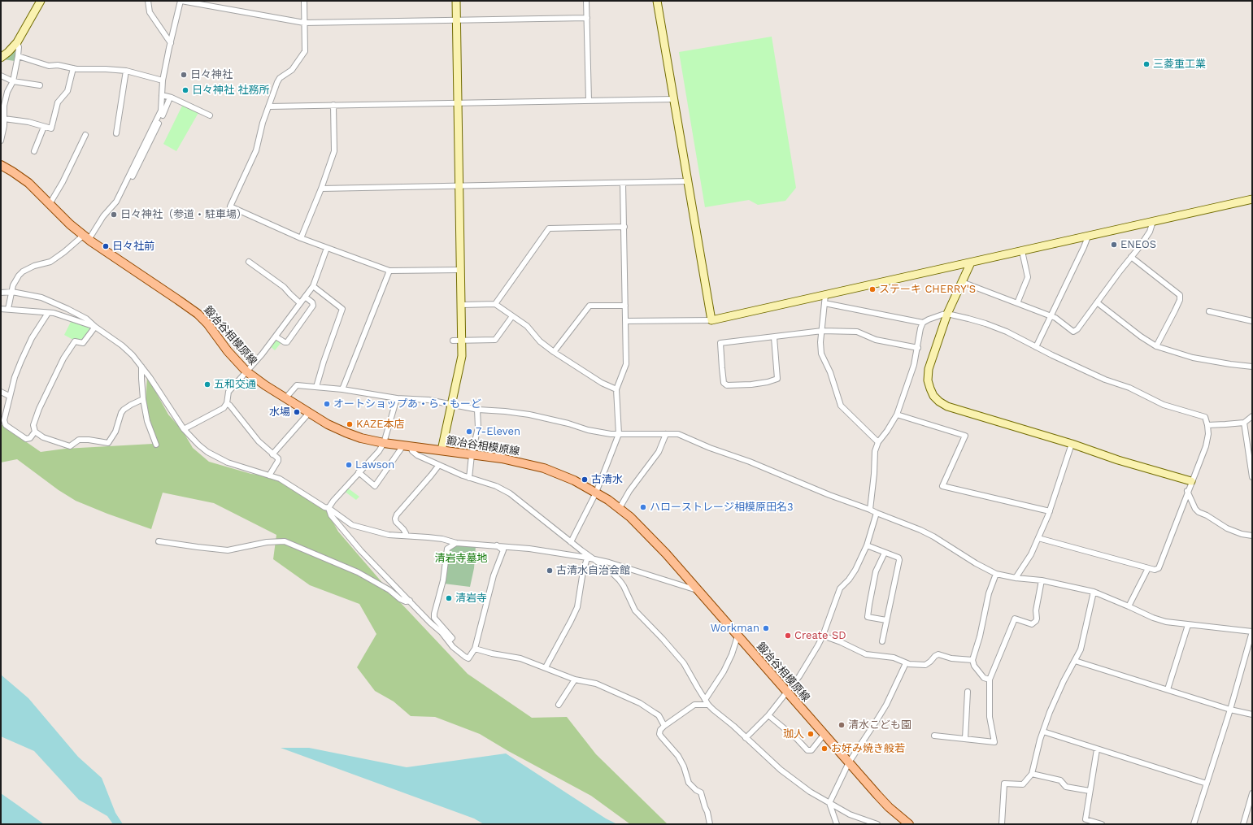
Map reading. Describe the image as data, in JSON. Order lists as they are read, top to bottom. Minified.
{"streets":{"main road":["鍛冶谷相模原線"]},"parks":["清岩寺墓地"],"places":["三菱重工業","日々神社","日々神社 社務所","日々神社（参道・駐車場）","ENEOS","日々社前","ステーキ CHERRY'S","五和交通","オートショップあ・ら・もーど","水場","KAZE本店","7-Eleven","Lawson","古清水","ハローストレージ相模原田名3","古清水自治会館","清岩寺","Workman","Create SD","清水こども園","珈人","お好み焼き般若"]}
